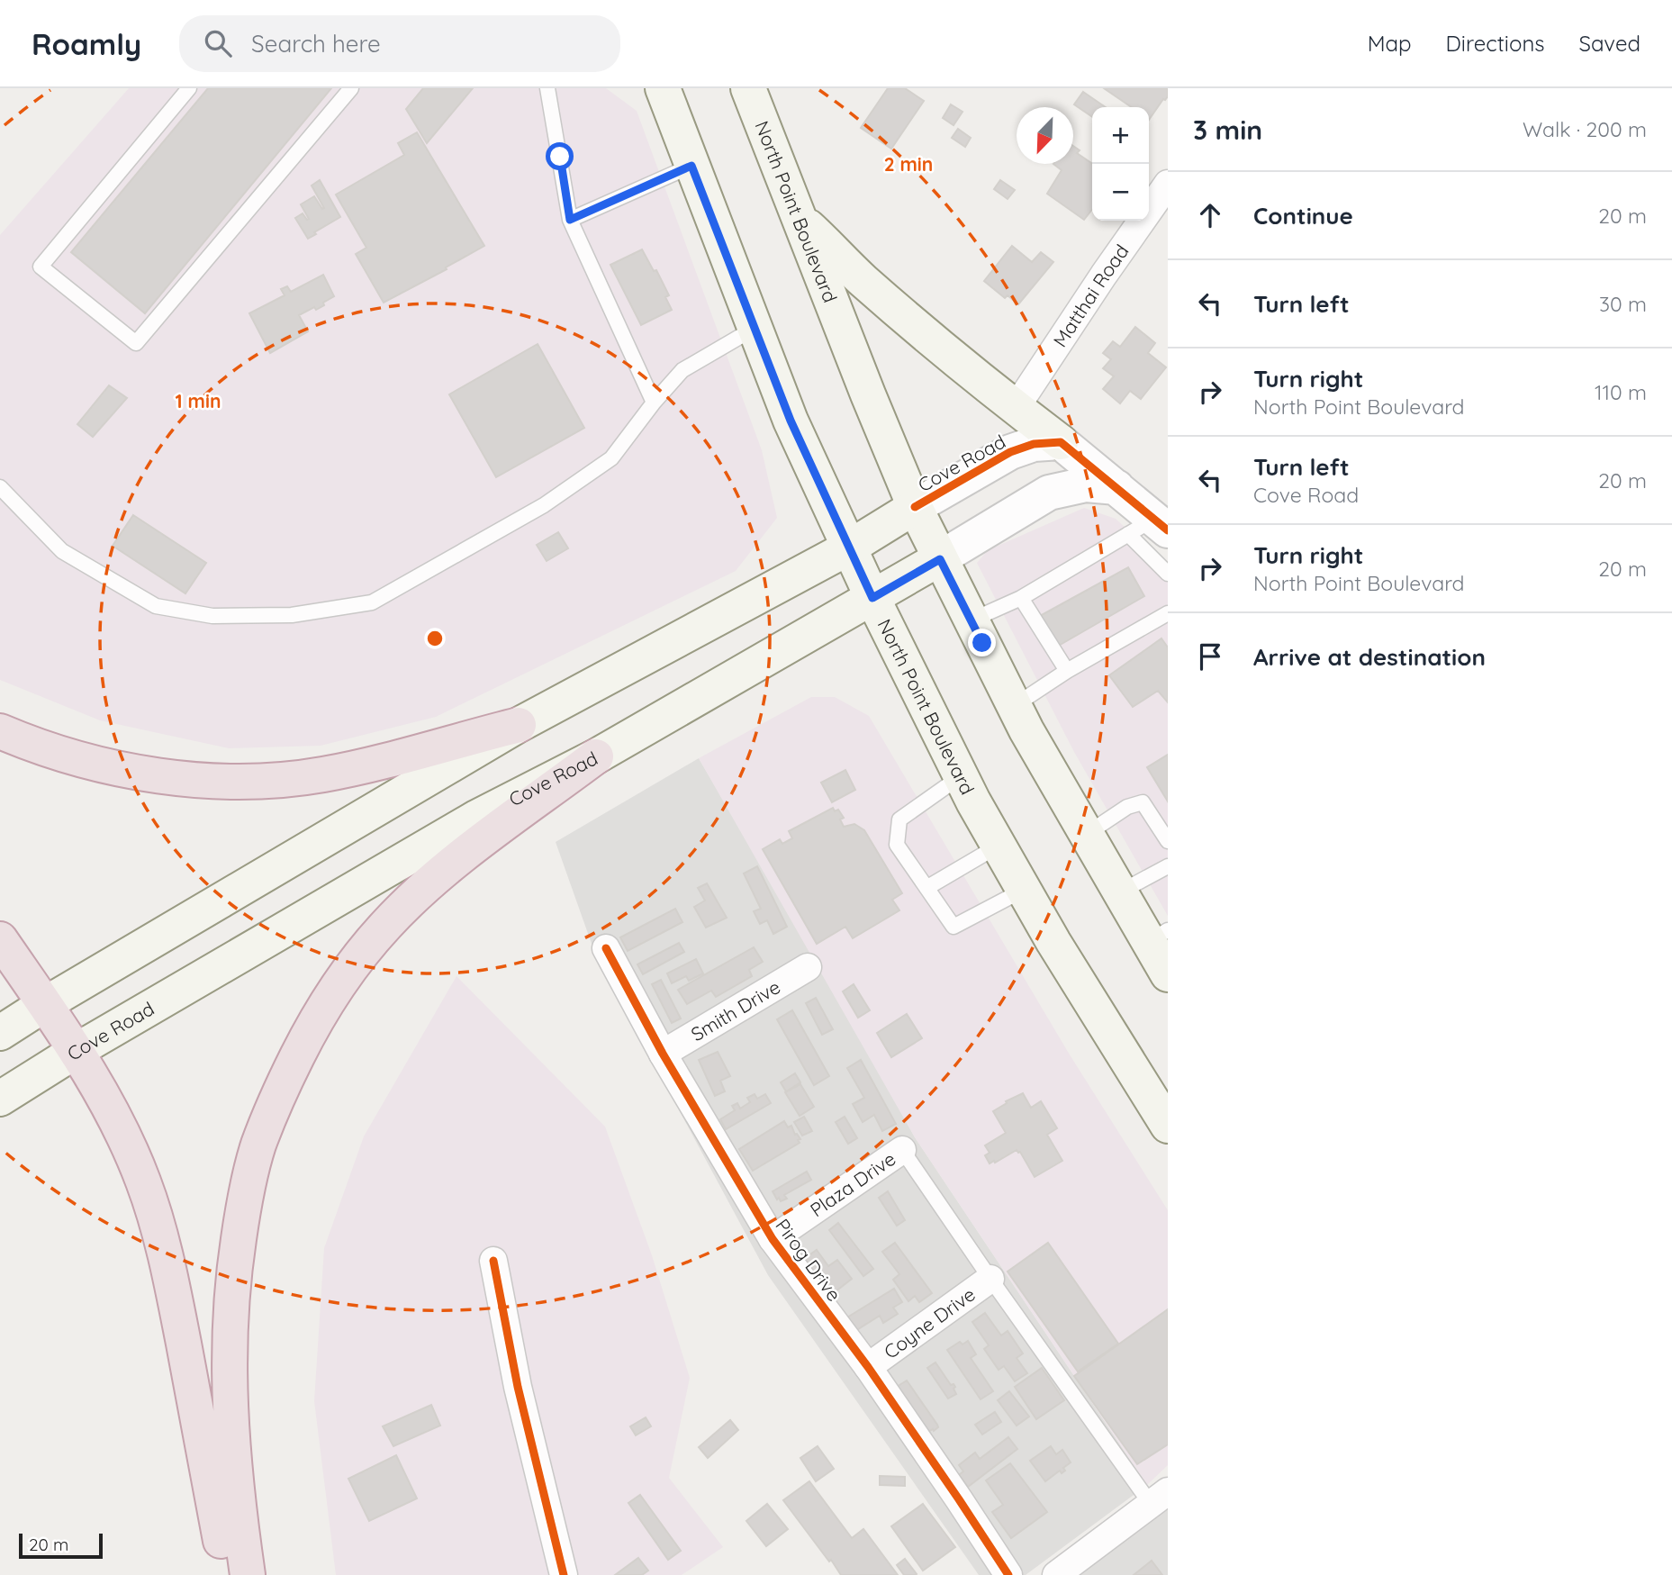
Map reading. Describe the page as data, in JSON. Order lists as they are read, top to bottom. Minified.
{"streets":{"main road":["North Point Boulevard","Cove Road"],"street":["Matthai Road","Smith Drive","Plaza Drive","Pirog Drive","Coyne Drive"]},"crossings":[["North Point Boulevard","Cove Road"],["Smith Drive","Pirog Drive"],["Plaza Drive","Pirog Drive"],["Pirog Drive","Coyne Drive"]],"scale_bar":"20 m","north":"bottom left","page":{"header":"Roamly","search":"Search here","nav":["Map","Directions","Saved"],"heading":["3 min","Walk · 200 m"],"map_buttons":["+","−"],"list":[["Continue","20 m"],["Turn left","30 m"],["Turn right","North Point Boulevard","110 m"],["Turn left","Cove Road","20 m"],["Turn right","North Point Boulevard","20 m"],"Arrive at destination"],"scale":"20 m"},"rings":["2 min","1 min"]}
